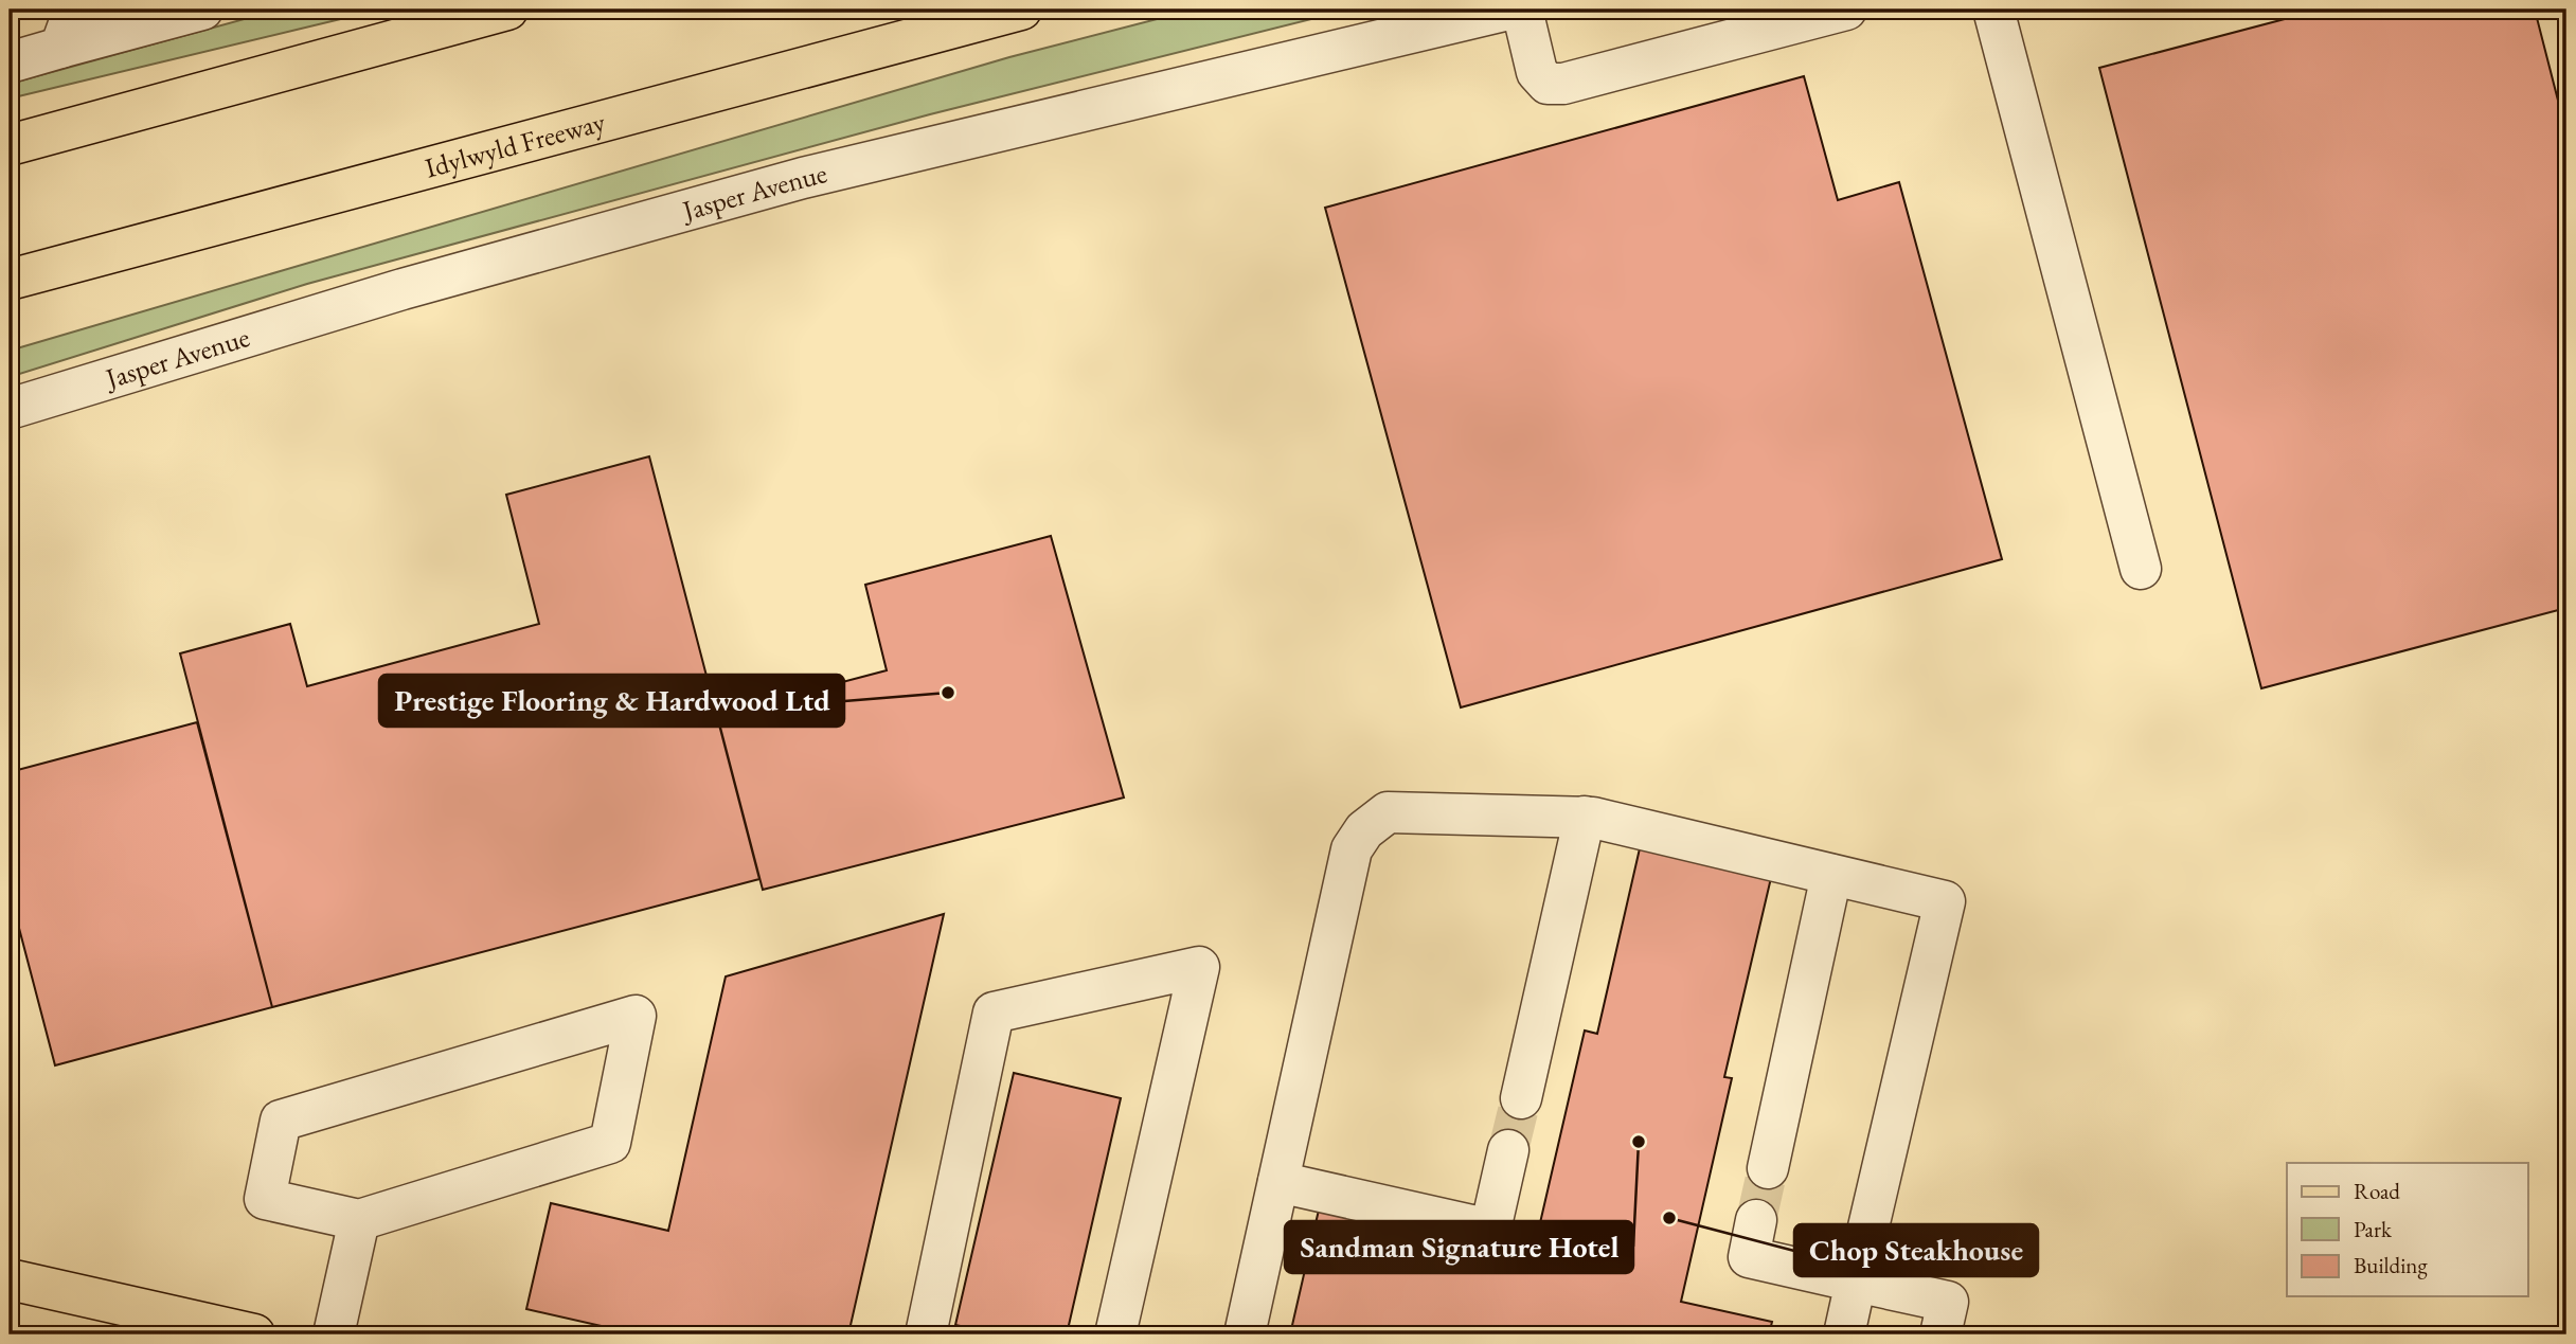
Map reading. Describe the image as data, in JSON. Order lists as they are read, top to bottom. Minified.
{"streets":{"main road":["Idylwyld Freeway"],"street":["Jasper Avenue"]},"places":["Prestige Flooring & Hardwood Ltd","Sandman Signature Hotel","Chop Steakhouse"],"legend":["Road","Park","Building"]}
